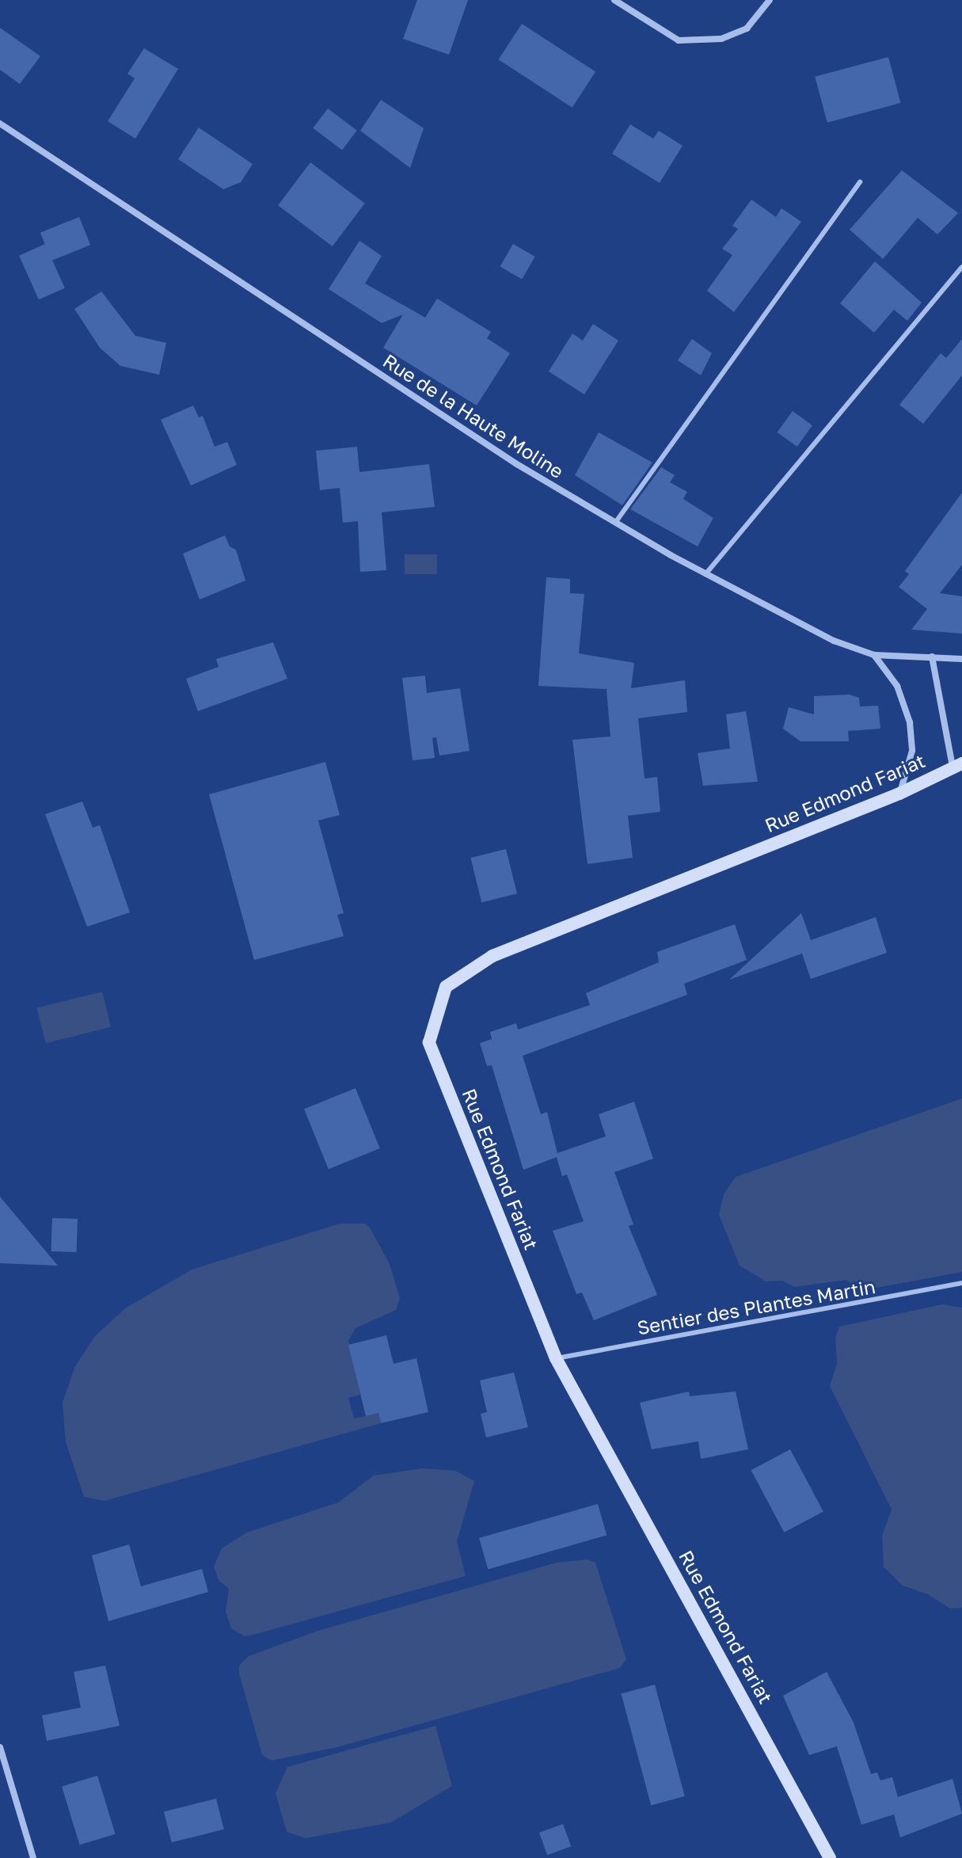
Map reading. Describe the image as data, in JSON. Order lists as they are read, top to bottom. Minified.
{"streets":{"street":["Rue de la Haute Moline","Rue Edmond Fariat"],"lane":["Sentier des Plantes Martin"]},"crossings":[["Rue Edmond Fariat","Sentier des Plantes Martin"]]}
